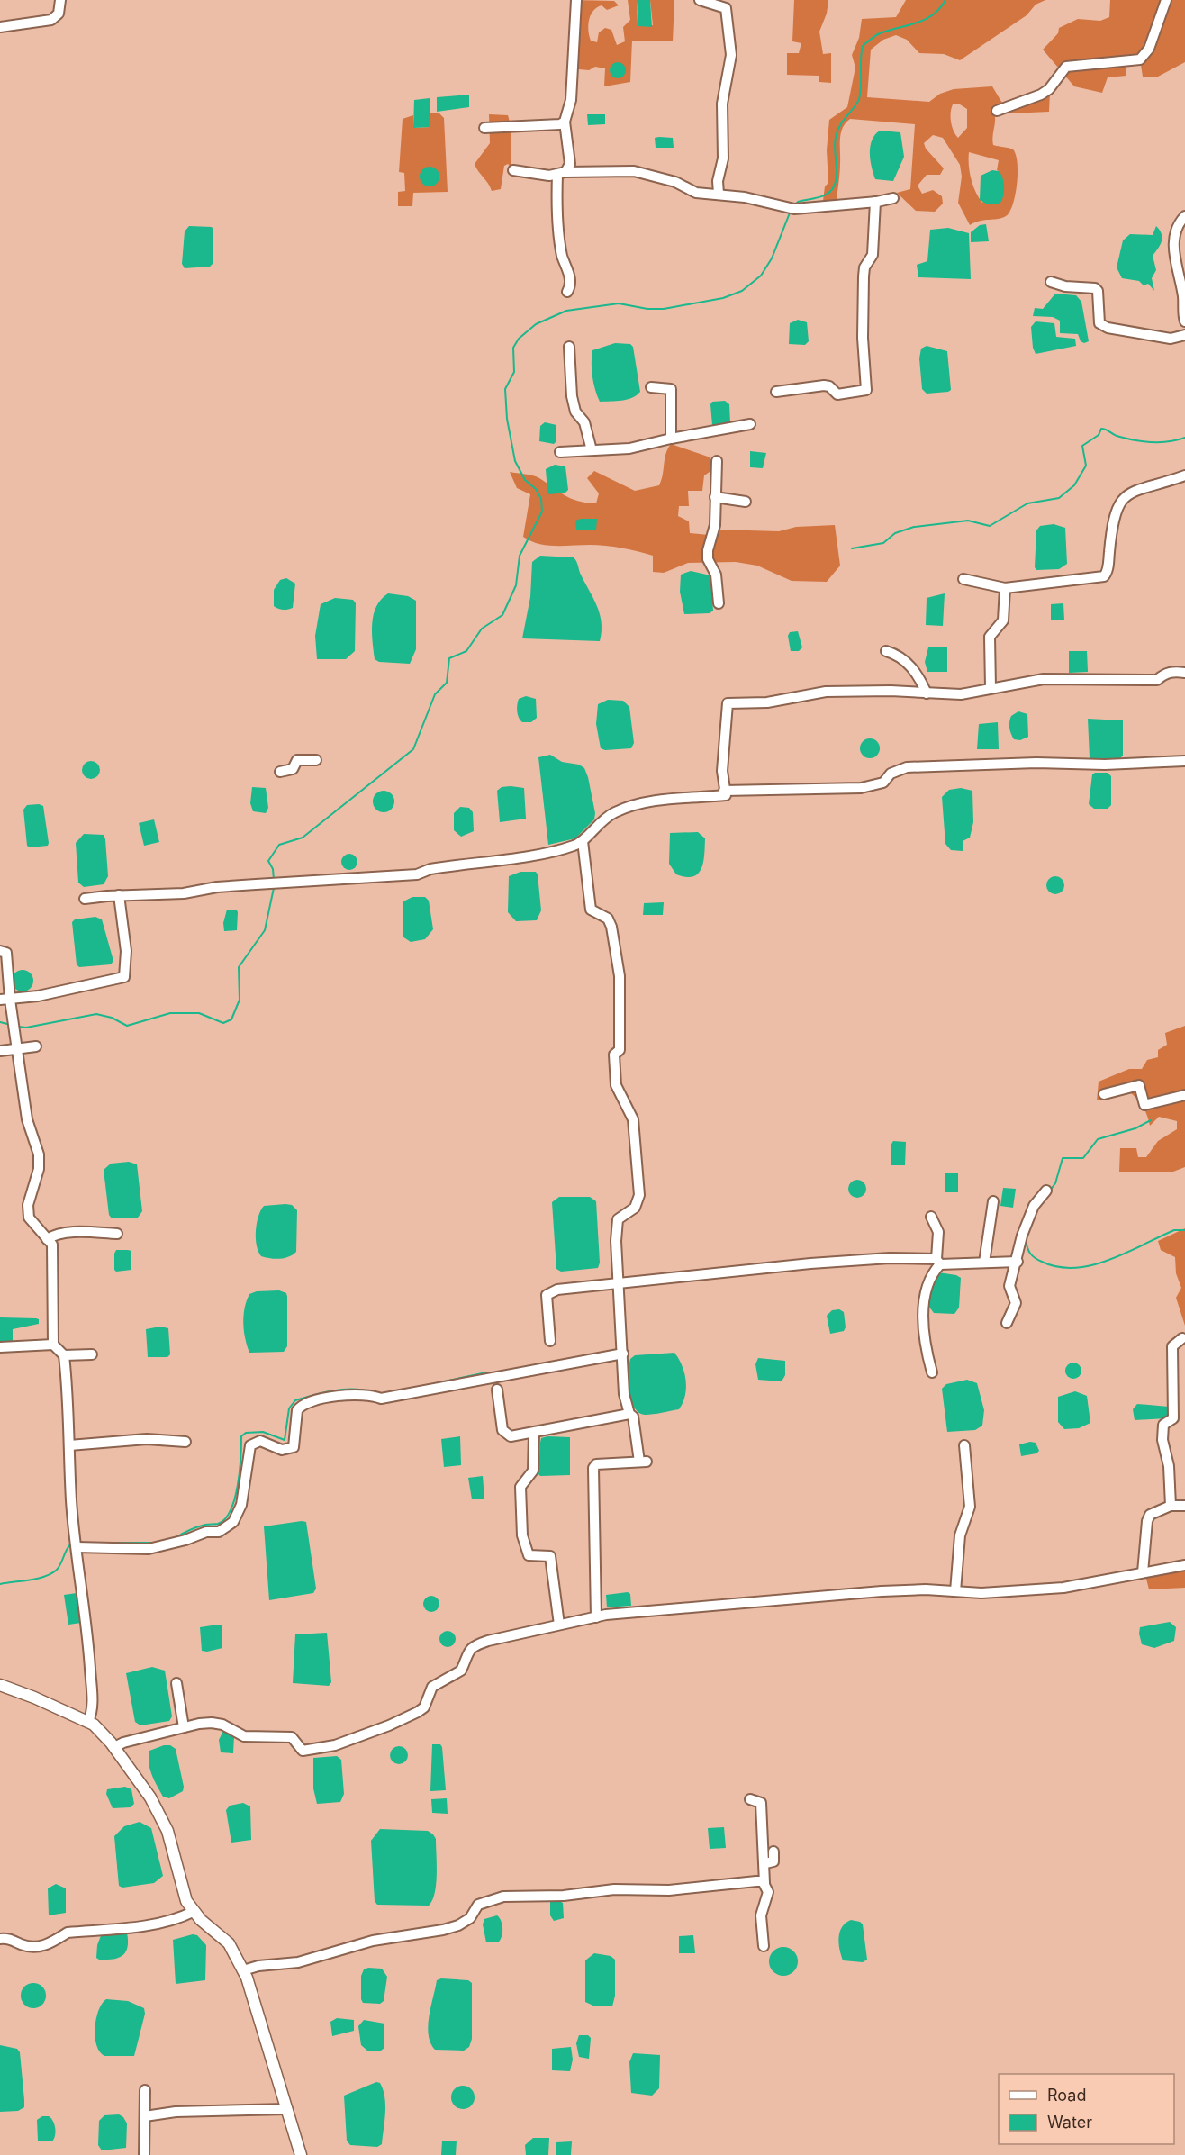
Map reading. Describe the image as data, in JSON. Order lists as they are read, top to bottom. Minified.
{"legend":["Road","Water"]}
